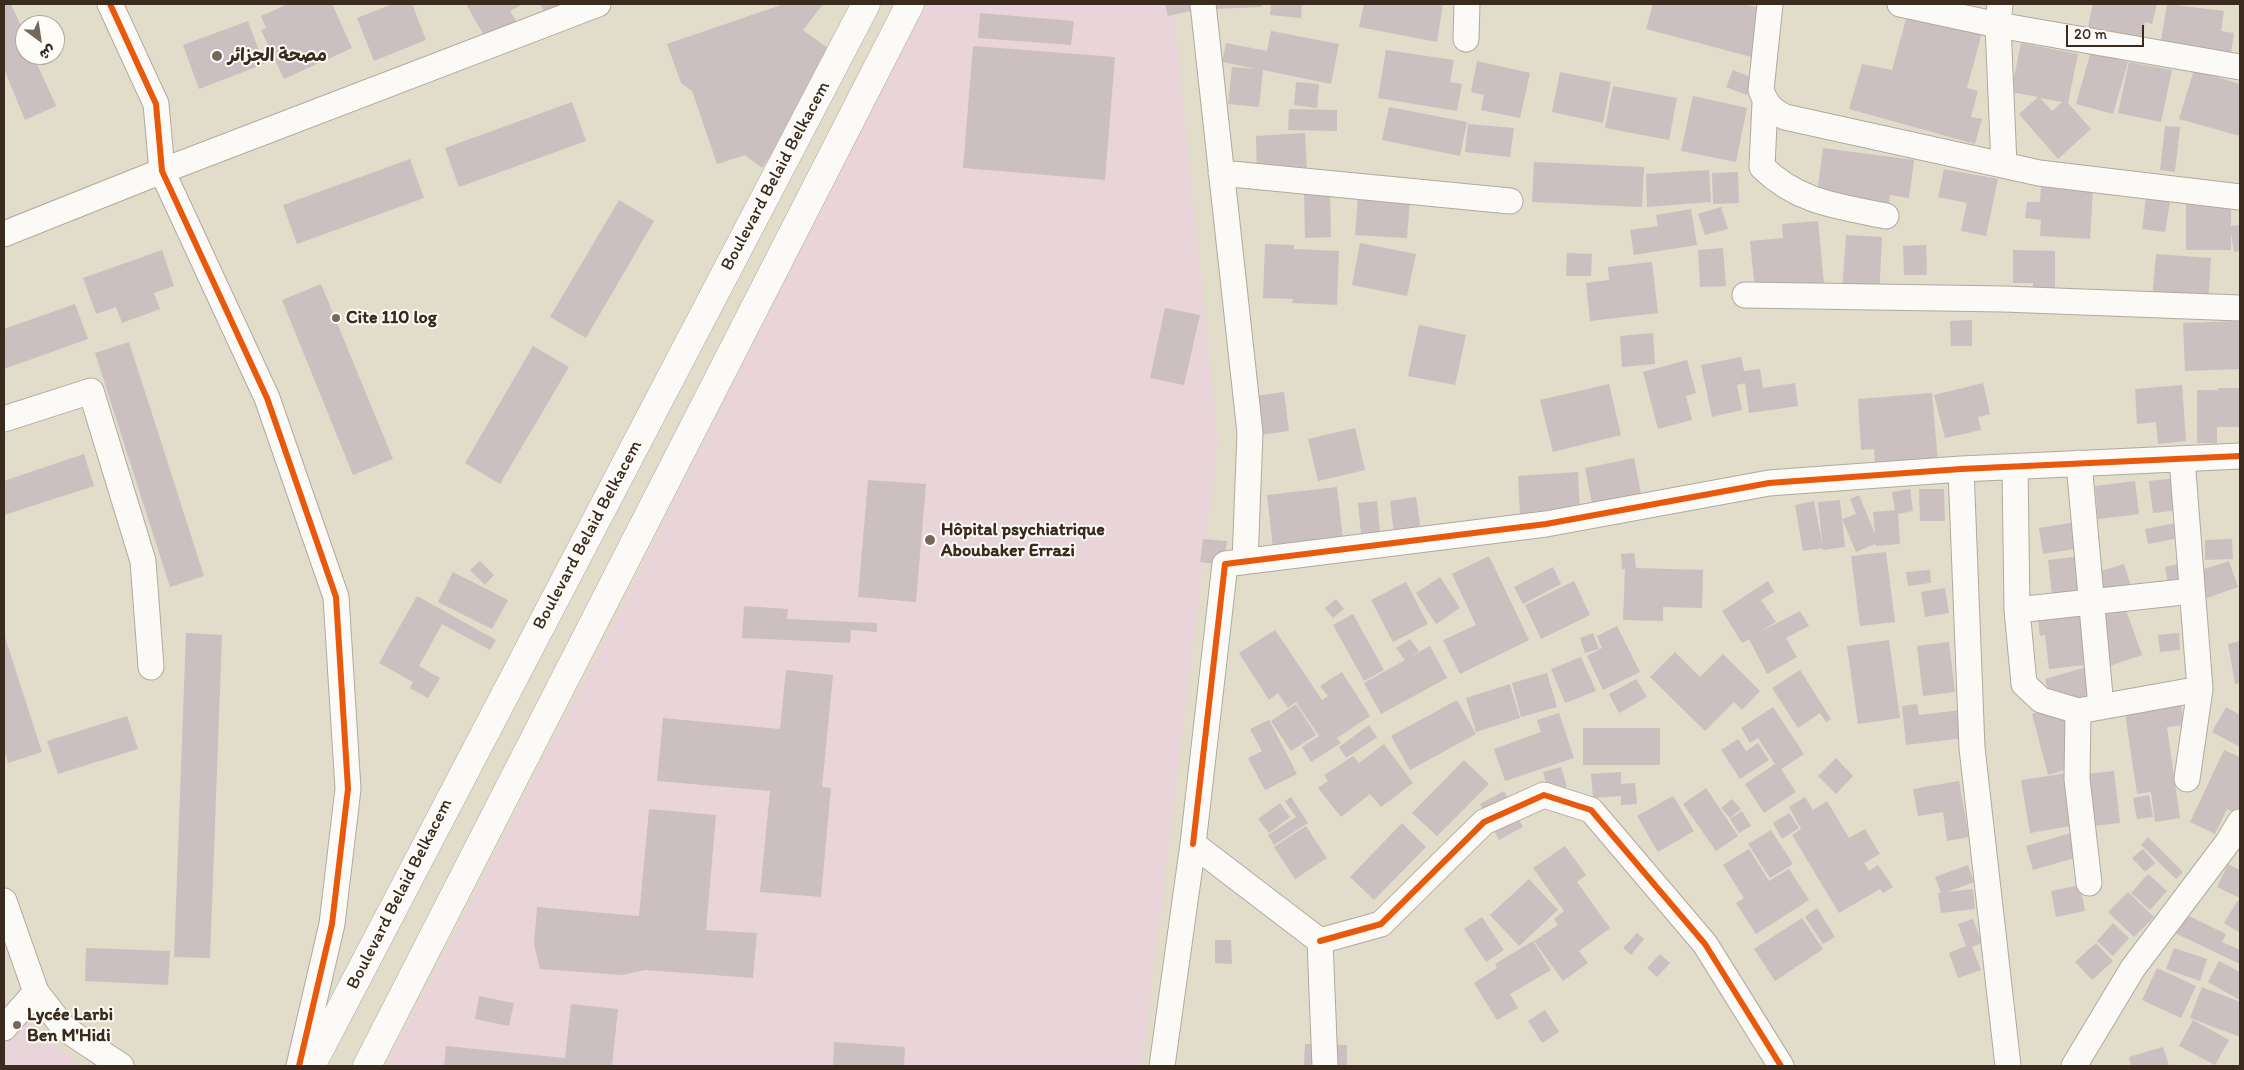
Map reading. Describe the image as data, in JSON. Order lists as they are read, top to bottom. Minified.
{"streets":{"main road":["Boulevard Belaid Belkacem"]},"places":["مصحة الجزائر","Cite 110 log","Hôpital psychiatrique Aboubaker Errazi","Lycée Larbi Ben M'Hidi"],"scale_bar":"20 m","north":"bottom right"}
